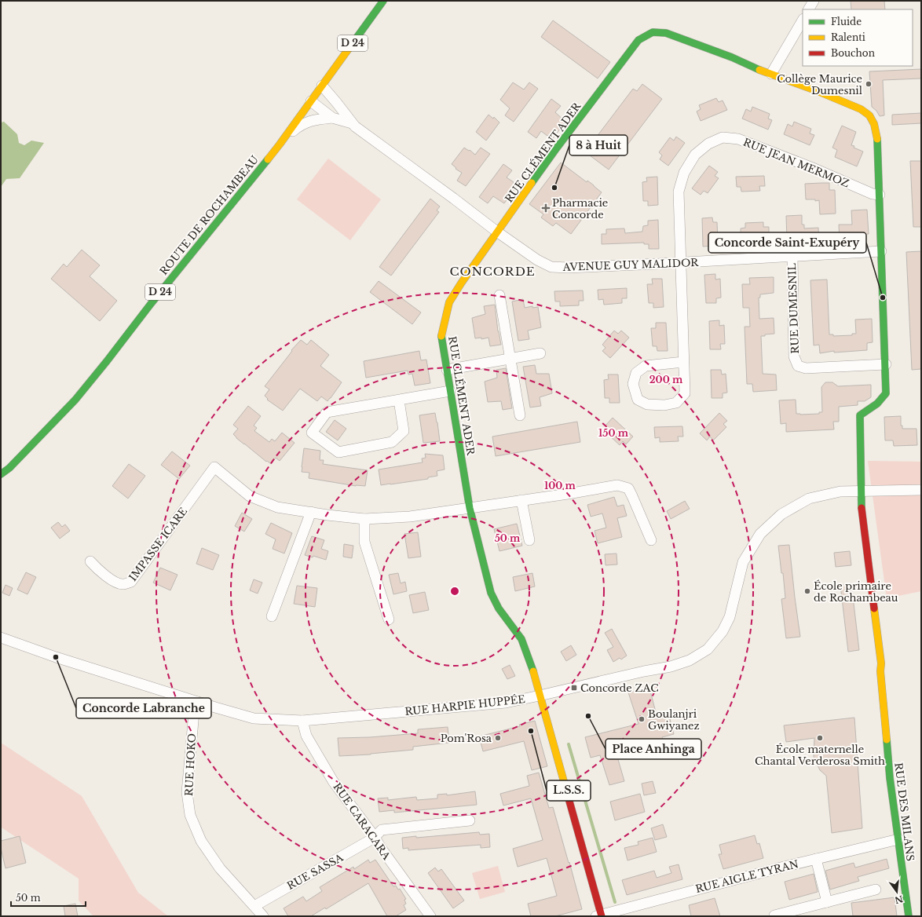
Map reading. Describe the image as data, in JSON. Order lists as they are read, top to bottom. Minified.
{"streets":{"street":["D 24","RUE CLÉMENT ADER","RUE JEAN MERMOZ","ROUTE DE ROCHAMBEAU","AVENUE GUY MALIDOR","RUE DUMESNIL","IMPASSE ICARE","RUE HARPIE HUPPÉE","RUE HOKO","RUE DES MILANS","RUE CARACARA","RUE SASSA","RUE AIGLE TYRAN"]},"crossings":[["RUE CLÉMENT ADER","RUE JEAN MERMOZ"],["RUE CLÉMENT ADER","AVENUE GUY MALIDOR"],["RUE CLÉMENT ADER","RUE DUMESNIL"],["RUE CLÉMENT ADER","RUE HARPIE HUPPÉE"],["RUE CLÉMENT ADER","RUE DES MILANS"],["RUE CLÉMENT ADER","RUE AIGLE TYRAN"],["RUE JEAN MERMOZ","AVENUE GUY MALIDOR"],["ROUTE DE ROCHAMBEAU","AVENUE GUY MALIDOR"],["AVENUE GUY MALIDOR","RUE DUMESNIL"],["RUE DUMESNIL","RUE DES MILANS"],["RUE HARPIE HUPPÉE","RUE HOKO"],["RUE HARPIE HUPPÉE","RUE DES MILANS"],["RUE HARPIE HUPPÉE","RUE CARACARA"],["RUE HOKO","RUE SASSA"],["RUE DES MILANS","RUE AIGLE TYRAN"],["RUE CARACARA","RUE SASSA"]],"districts":["CONCORDE"],"places":{"other":["Collège Maurice Dumesnil","8 à Huit","Concorde Saint-Exupéry","École primaire de Rochambeau","Concorde Labranche","Place Anhinga","Boulanjri Gwiyanez","L.S.S.","Pom'Rosa","École maternelle Chantal Verderosa Smith"],"health":["Pharmacie Concorde"],"transit":["Concorde ZAC"]},"legend":["Fluide","Ralenti","Bouchon"],"scale_bar":"50 m","north":"bottom","rings":["200 m","150 m","100 m","50 m"]}
